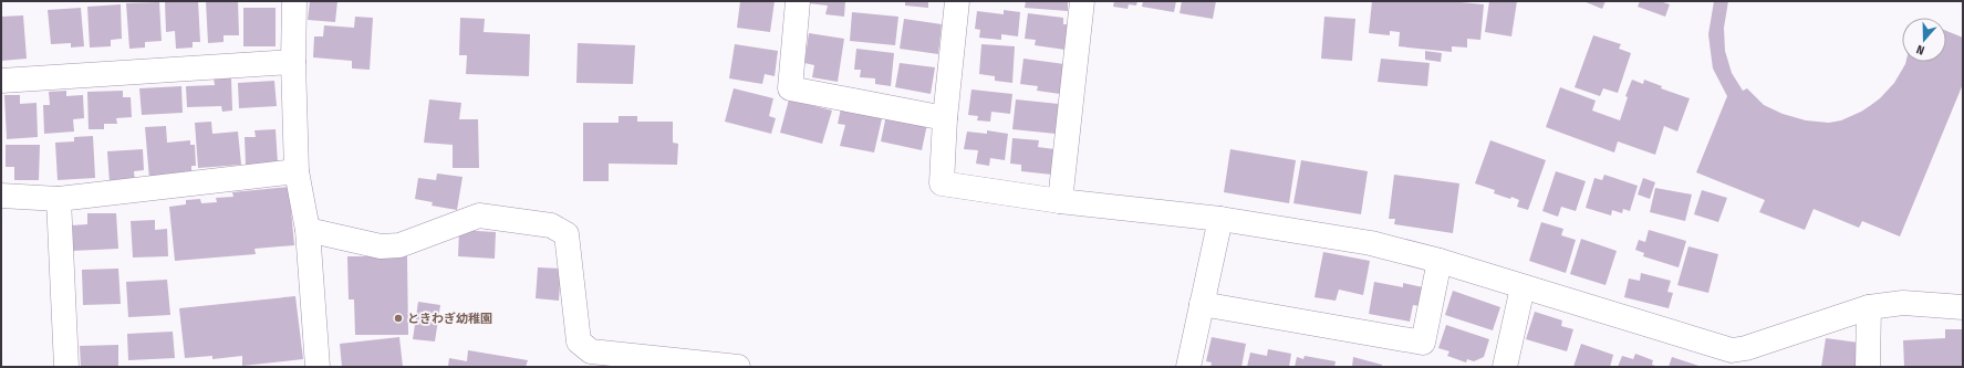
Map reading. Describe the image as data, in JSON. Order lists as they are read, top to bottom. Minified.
{"places":["ときわぎ幼稚園"],"north":"bottom"}
